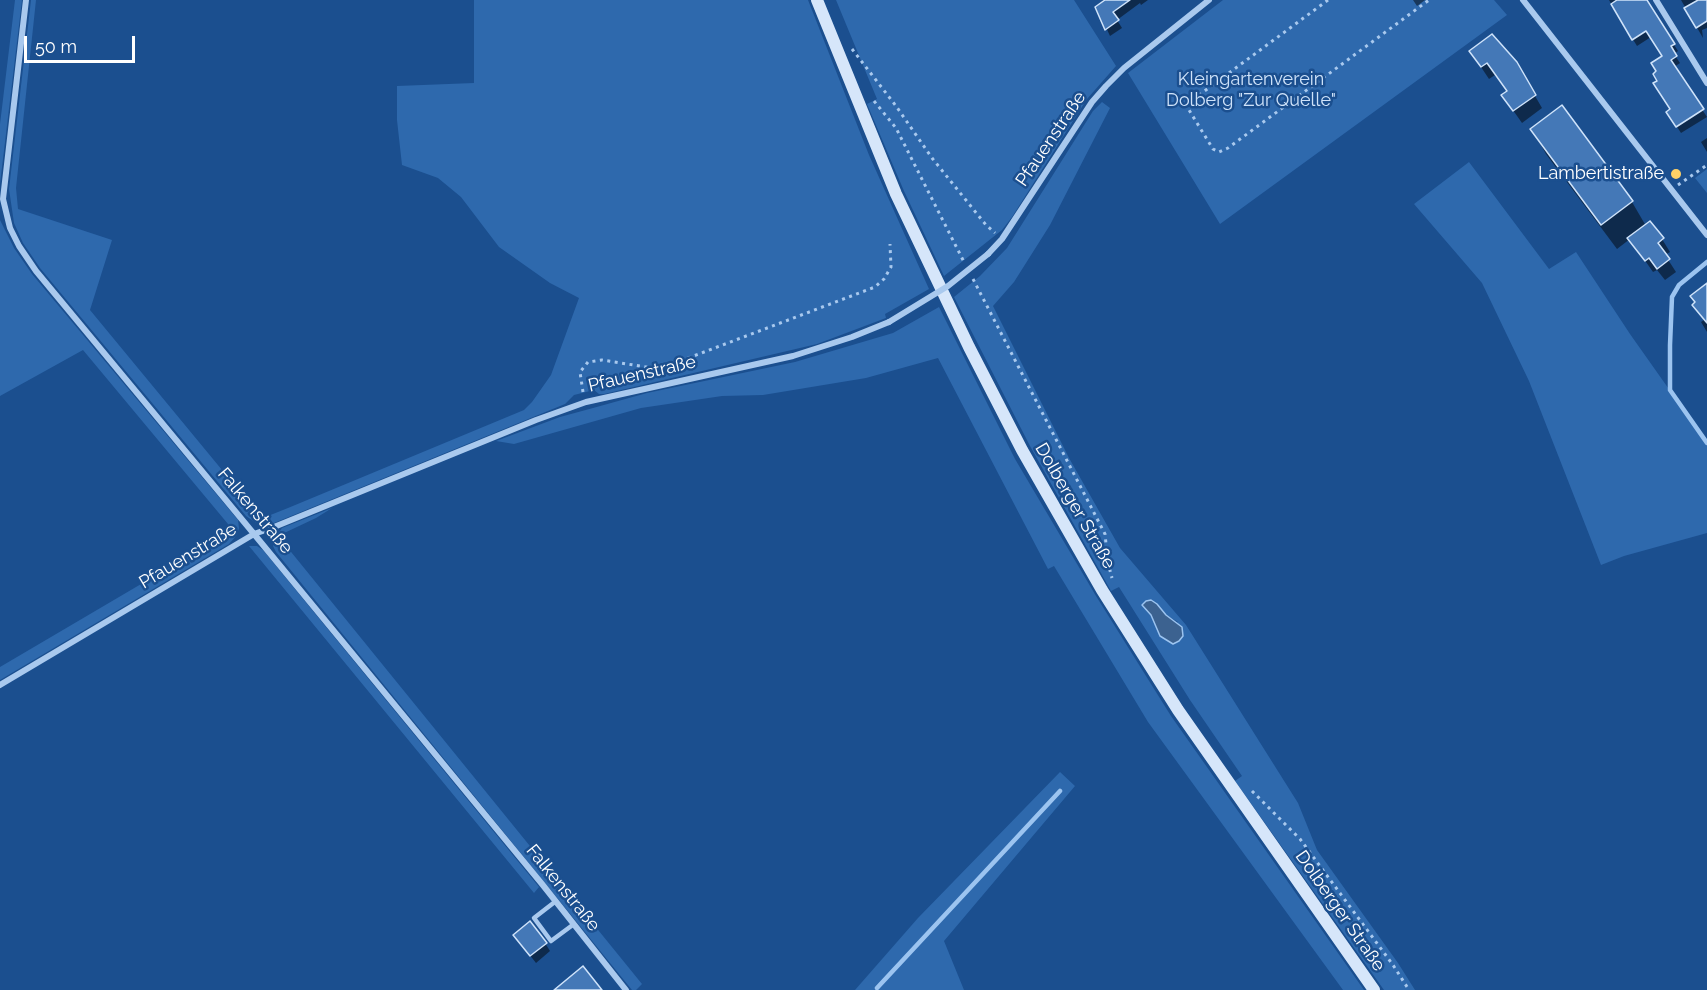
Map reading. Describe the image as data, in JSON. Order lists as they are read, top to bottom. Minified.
{"streets":{"main road":["Dolberger Straße"],"street":["Pfauenstraße","Falkenstraße"]},"crossings":[["Pfauenstraße","Falkenstraße"]],"parks":["Kleingartenverein Dolberg \"Zur Quelle\""],"places":["Lambertistraße"],"scale_bar":"50 m"}
